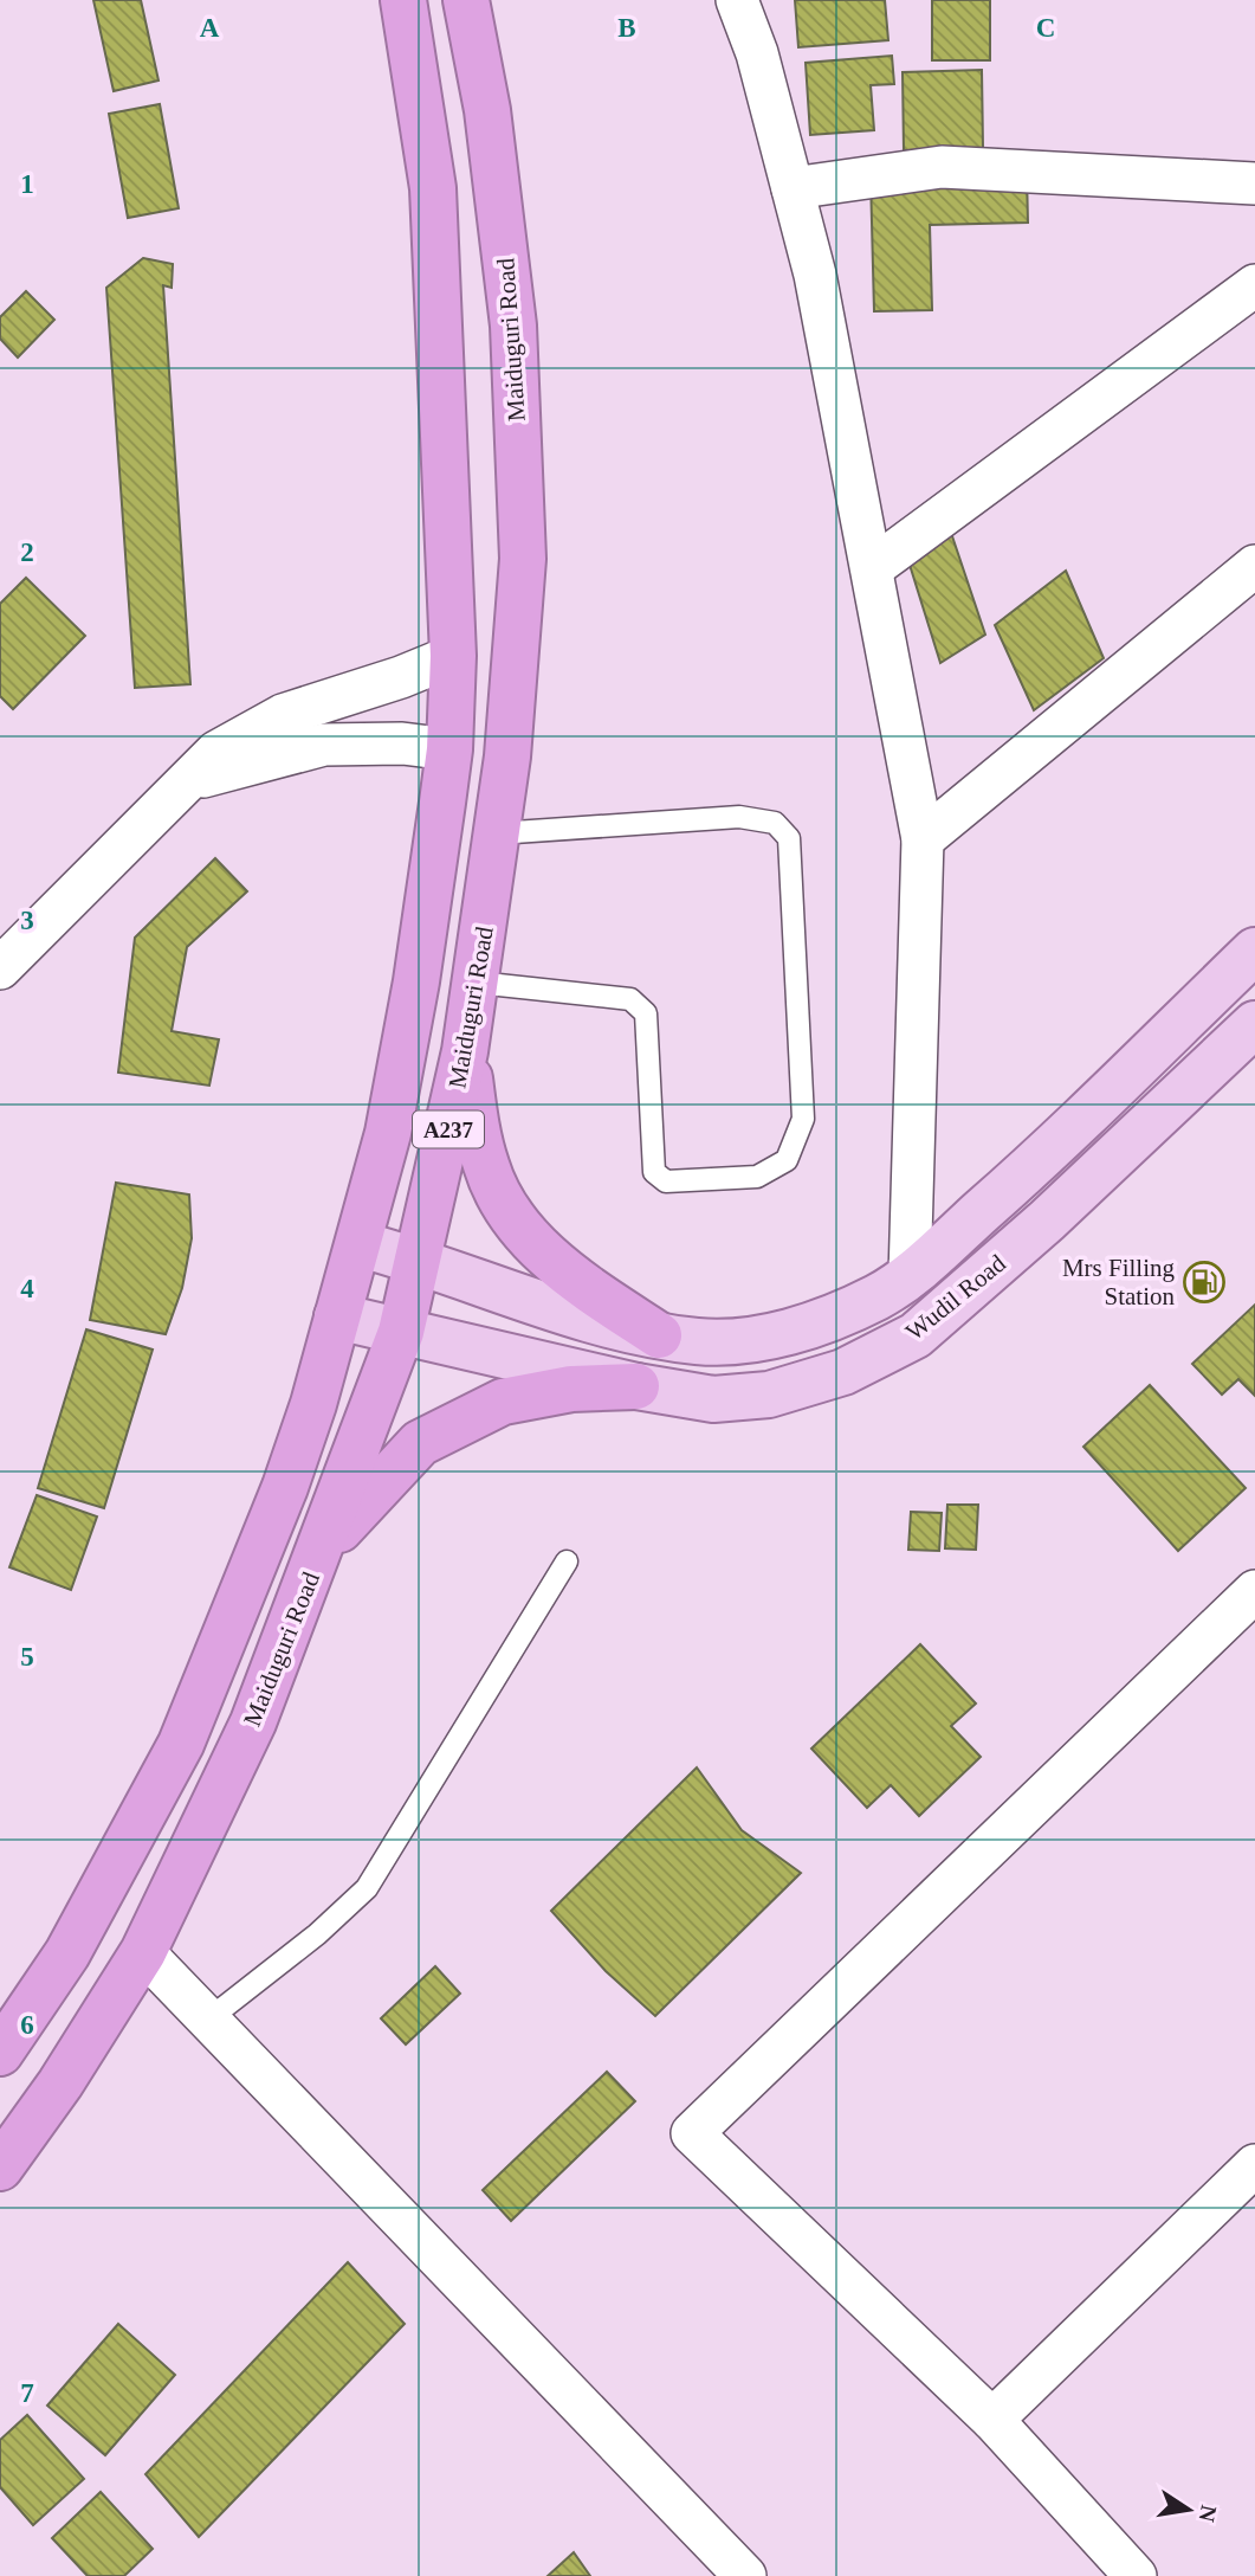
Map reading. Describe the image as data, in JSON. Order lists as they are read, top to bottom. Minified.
{"streets":{"highway":["Maiduguri Road","A237"],"main road":["Wudil Road"]},"crossings":[["Maiduguri Road","Wudil Road"],["A237","Wudil Road"]],"places":{"fuel station":["Mrs Filling Station"]},"north":"right","grid":{"columns":["A","B","C"],"rows":["1","2","3","4","5","6","7"]}}
